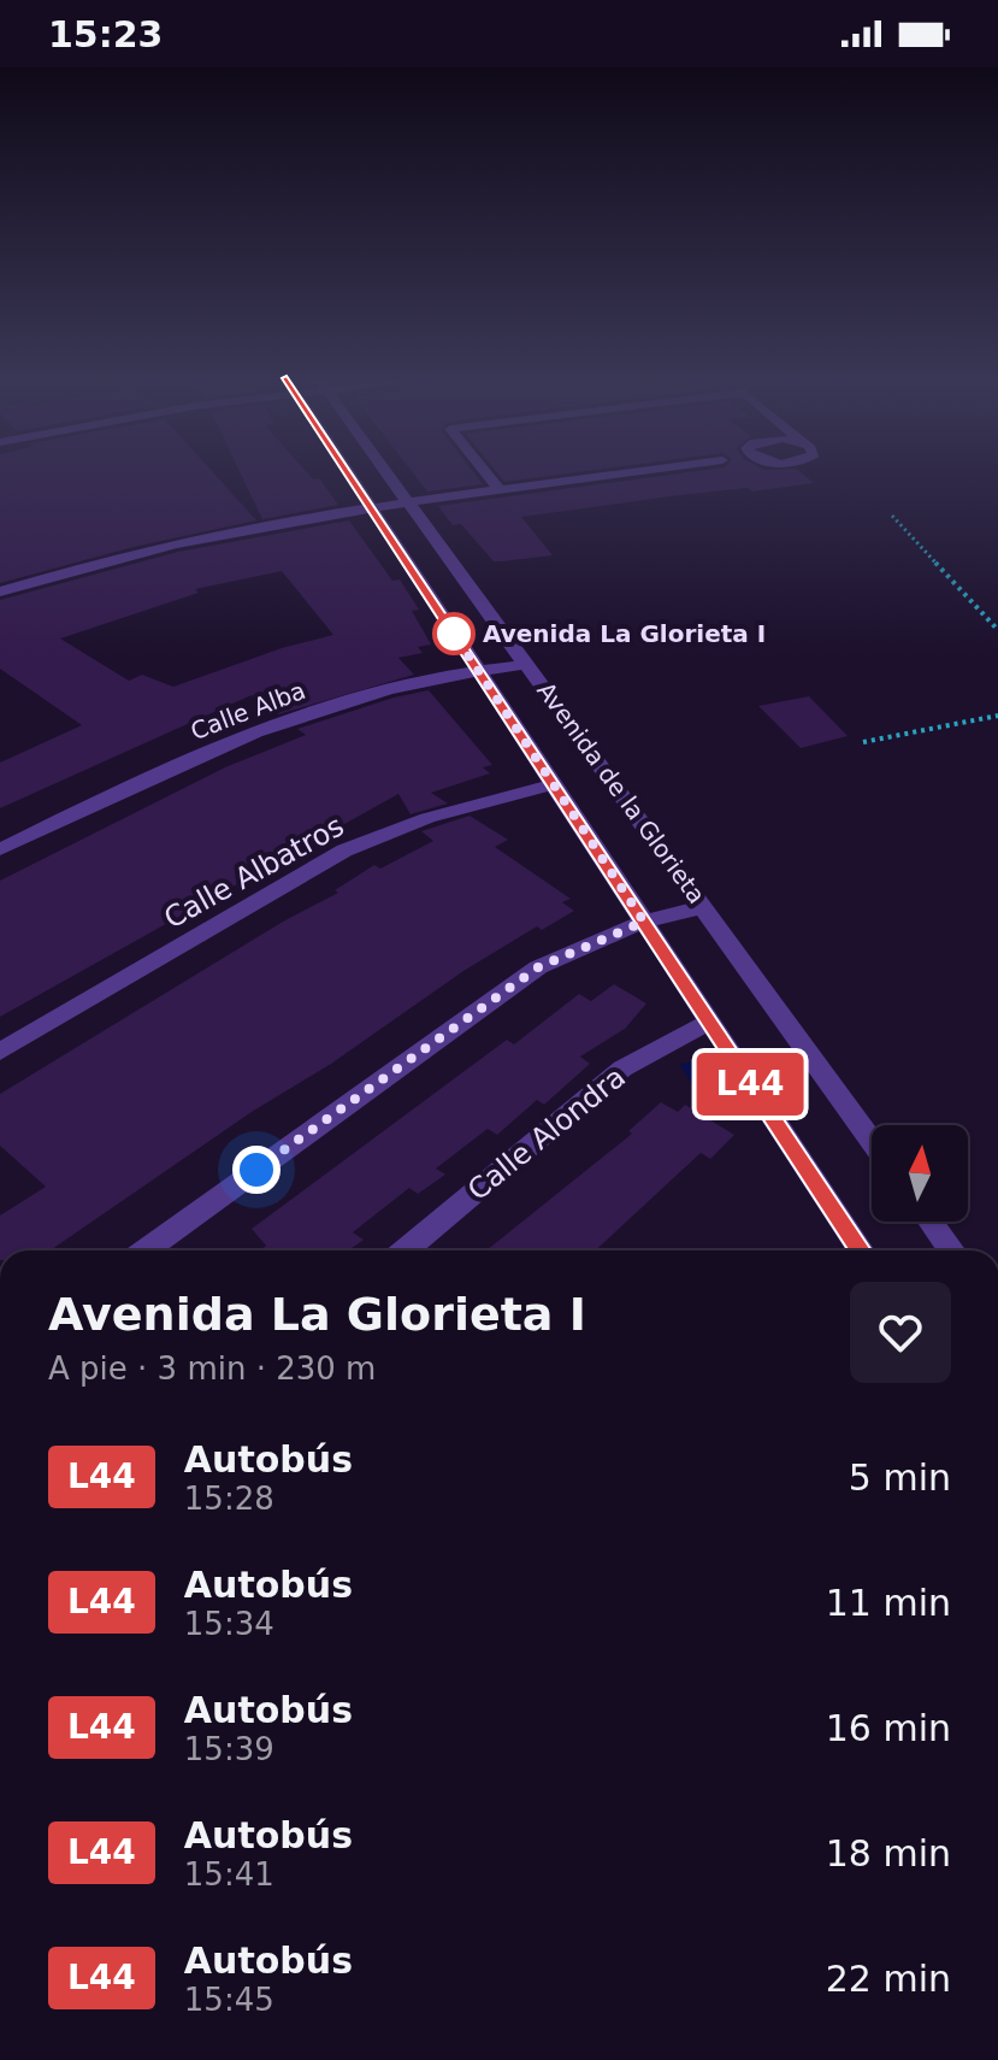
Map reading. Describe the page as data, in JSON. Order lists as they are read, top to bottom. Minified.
{"streets":{"street":["Calle Alba","Avenida de la Glorieta","Calle Albatros","Calle Alondra"]},"crossings":[["Calle Alba","Avenida de la Glorieta"],["Avenida de la Glorieta","Calle Albatros"],["Avenida de la Glorieta","Calle Alondra"]],"places":["Avenida La Glorieta I"],"lines":["bus line L44"],"north":"top","page":{"status":"15:23","on_map":"L44","heading":["Avenida La Glorieta I","A pie · 3 min · 230 m"],"list":[{"mark":"L44","name":"Autobús","note":"15:28","value":"5 min"},{"mark":"L44","name":"Autobús","note":"15:34","value":"11 min"},{"mark":"L44","name":"Autobús","note":"15:39","value":"16 min"},{"mark":"L44","name":"Autobús","note":"15:41","value":"18 min"},{"mark":"L44","name":"Autobús","note":"15:45","value":"22 min"}]}}
